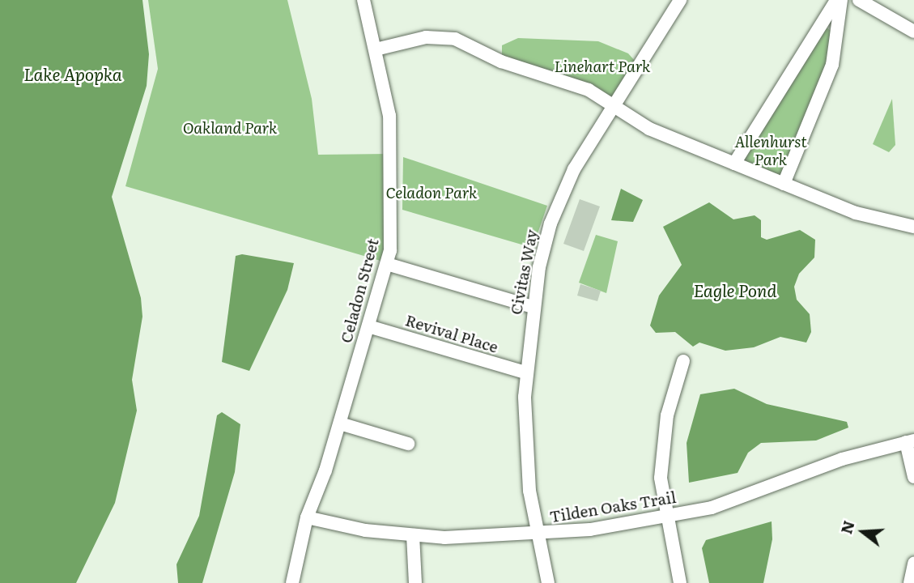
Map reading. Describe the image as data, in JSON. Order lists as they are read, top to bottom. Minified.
{"streets":{"street":["Civitas Way","Celadon Street","Revival Place","Tilden Oaks Trail"]},"crossings":[["Civitas Way","Revival Place"],["Civitas Way","Tilden Oaks Trail"],["Celadon Street","Revival Place"],["Celadon Street","Tilden Oaks Trail"]],"water":["Lake Apopka","Eagle Pond"],"parks":["Linehart Park","Oakland Park","Allenhurst Park","Celadon Park"],"north":"left"}
